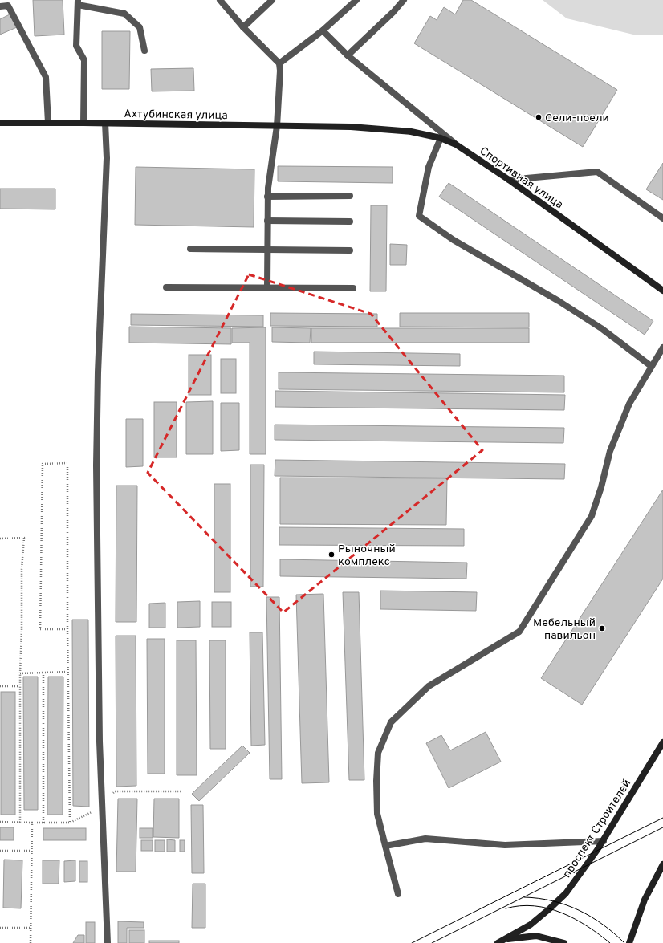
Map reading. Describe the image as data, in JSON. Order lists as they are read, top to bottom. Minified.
{"streets":{"street":["Ахтубинская улица","Спортивная улица","проспект Строителей"]},"crossings":[["Ахтубинская улица","Спортивная улица"]],"places":["Сели-поели","Рыночный комплекс","Мебельный павильон"]}
